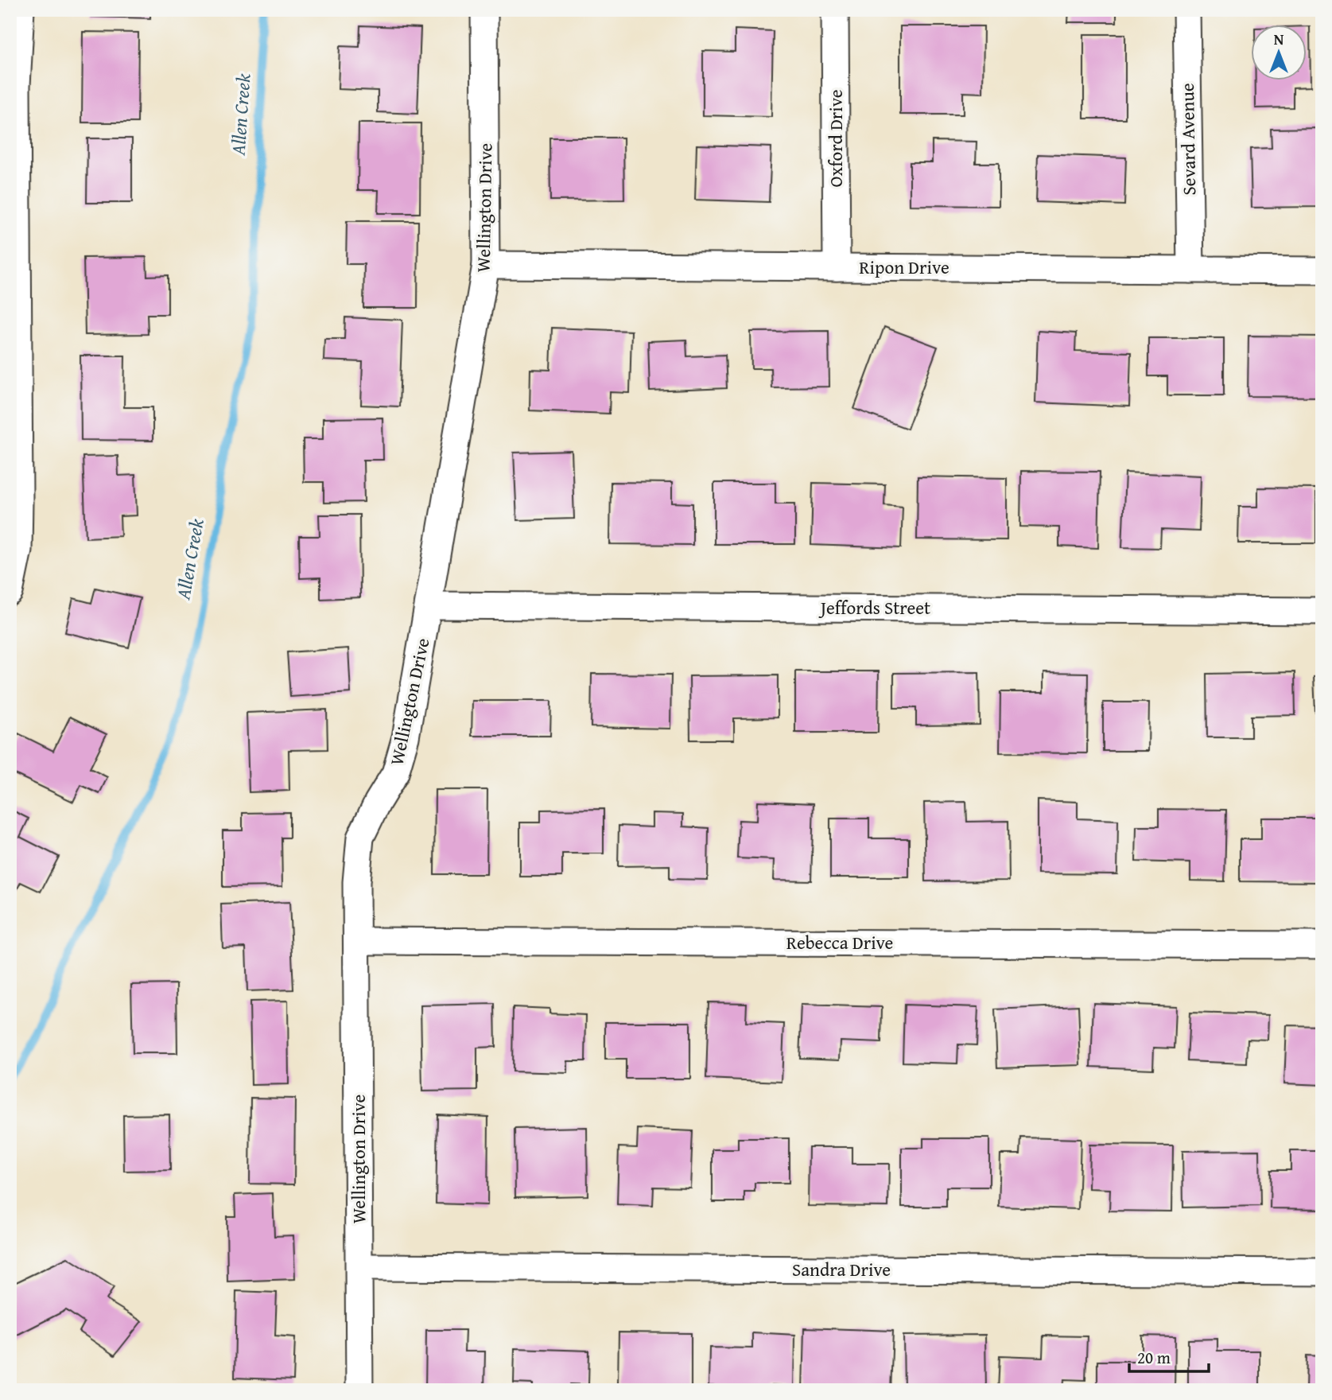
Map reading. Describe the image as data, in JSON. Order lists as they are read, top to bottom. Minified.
{"streets":{"street":["Oxford Drive","Sevard Avenue","Wellington Drive","Ripon Drive","Jeffords Street","Rebecca Drive","Sandra Drive"]},"crossings":[["Oxford Drive","Ripon Drive"],["Sevard Avenue","Ripon Drive"],["Wellington Drive","Ripon Drive"],["Wellington Drive","Jeffords Street"],["Wellington Drive","Rebecca Drive"],["Wellington Drive","Sandra Drive"]],"water":["Allen Creek"],"scale_bar":"20 m","north":"top"}
